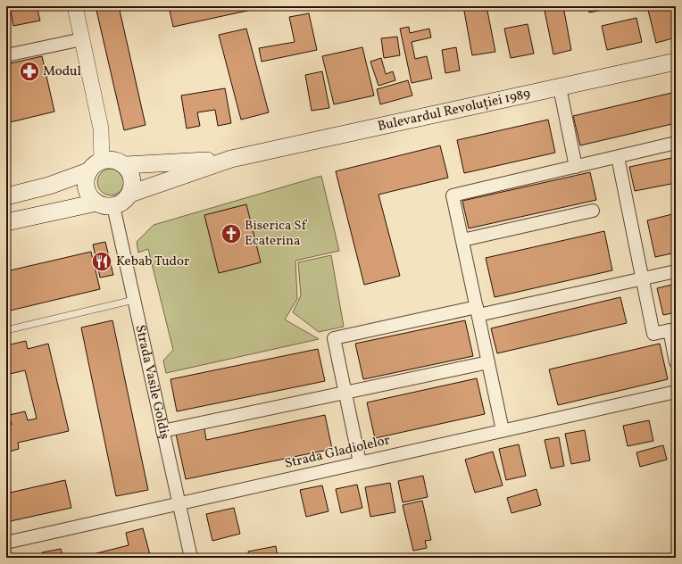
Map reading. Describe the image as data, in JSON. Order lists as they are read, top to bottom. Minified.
{"streets":{"main road":["Bulevardul Revoluției 1989"],"street":["Strada Vasile Goldiș","Strada Gladiolelor"]},"crossings":[["Bulevardul Revoluției 1989","Strada Vasile Goldiș"],["Strada Vasile Goldiș","Strada Gladiolelor"]],"places":{"pharmacy":["Modul"],"church":["Biserica Sf Ecaterina"],"restaurant":["Kebab Tudor"]}}
